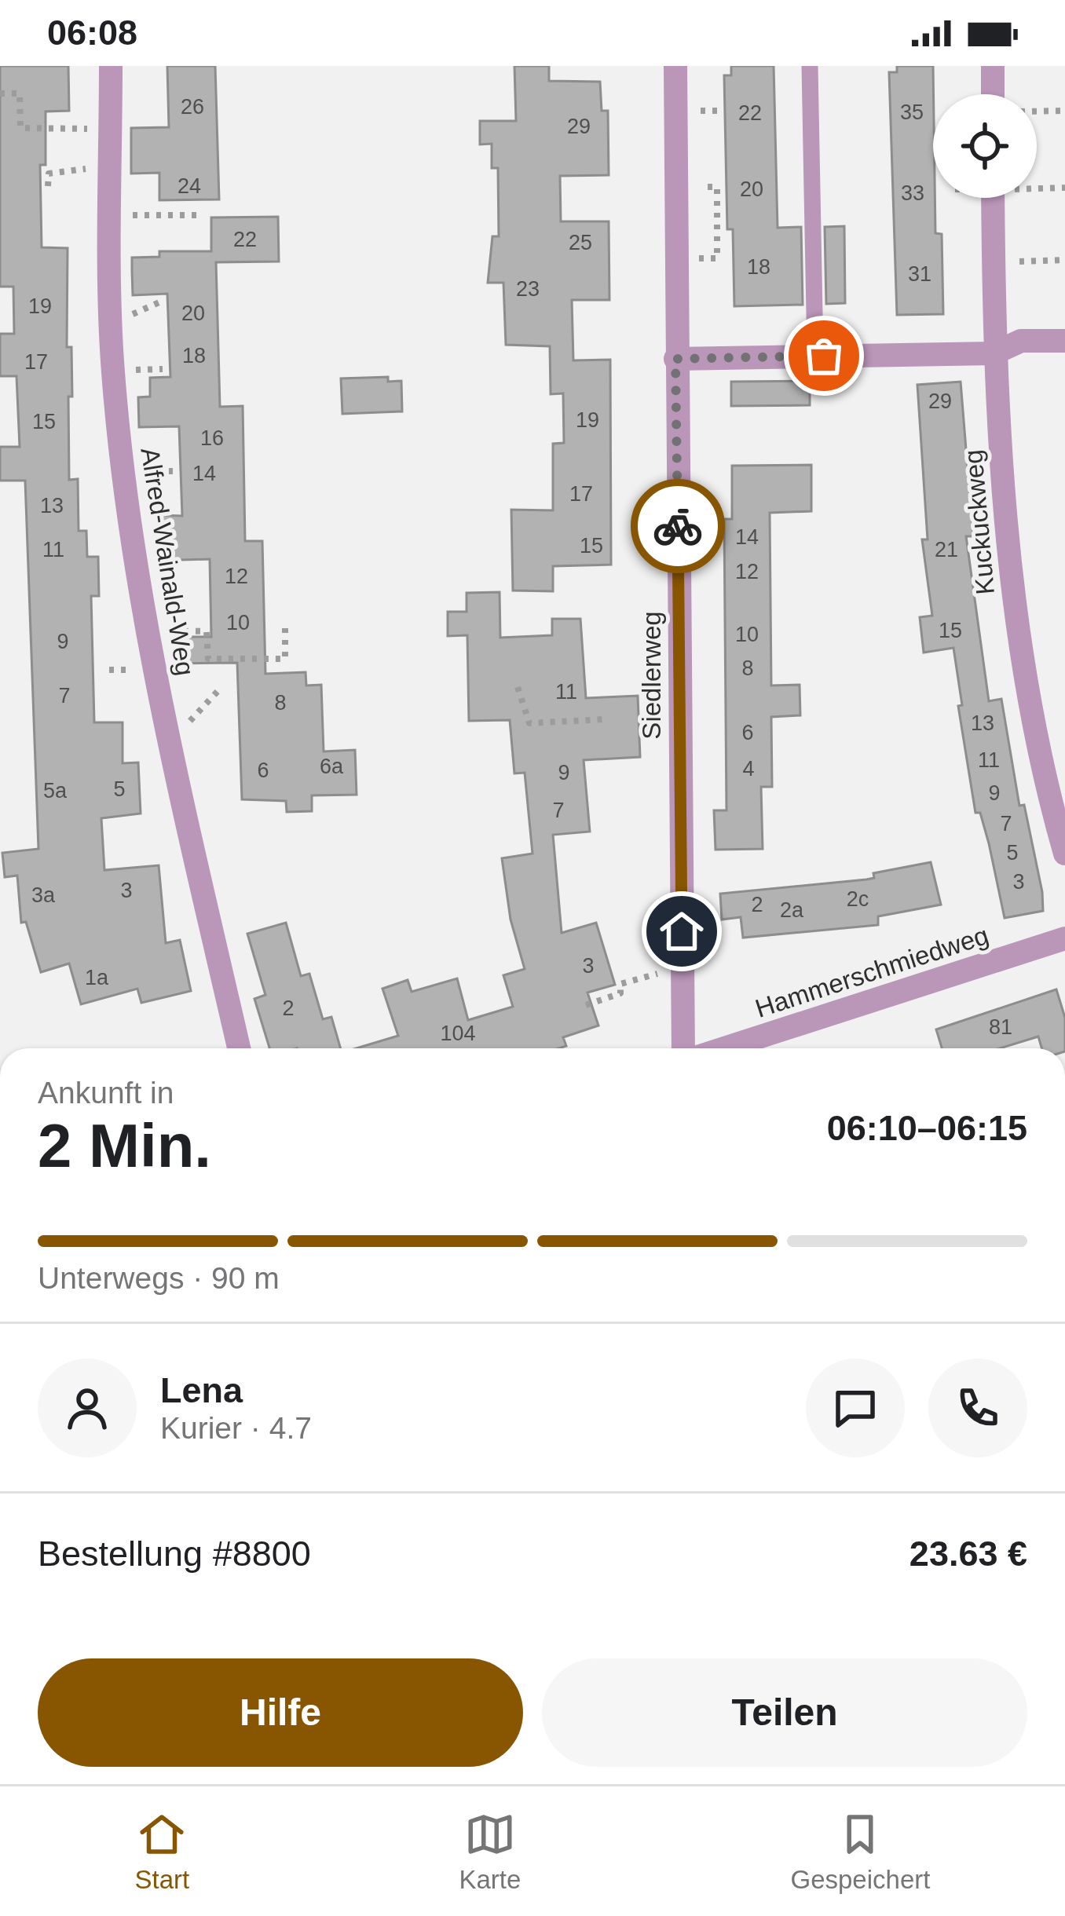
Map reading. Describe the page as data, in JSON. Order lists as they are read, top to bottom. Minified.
{"streets":{"street":["Kuckuckweg","Alfred-Wainald-Weg","Siedlerweg","Hammerschmiedweg"]},"house_numbers":["26","35","22","29","24","20","33","22","25","18","31","23","19","20","18","17","29","19","15","16","14","17","13","14","15","11","21","12","12","10","15","10","9","8","11","7","8","13","6","11","6a","4","6","9","5","5a","9","7","7","5","3","3","3a","2c","2","2a","3","1a","2","81","104"],"page":{"status":"06:08","heading":["2 Min.","Ankunft in","06:10–06:15"],"panel":["Lena","Kurier · 4.7","Bestellung #8800","23.63 €"],"bar":"Unterwegs · 90 m","buttons":["Hilfe","Teilen"],"tabs":["Start","Karte","Gespeichert"]}}
